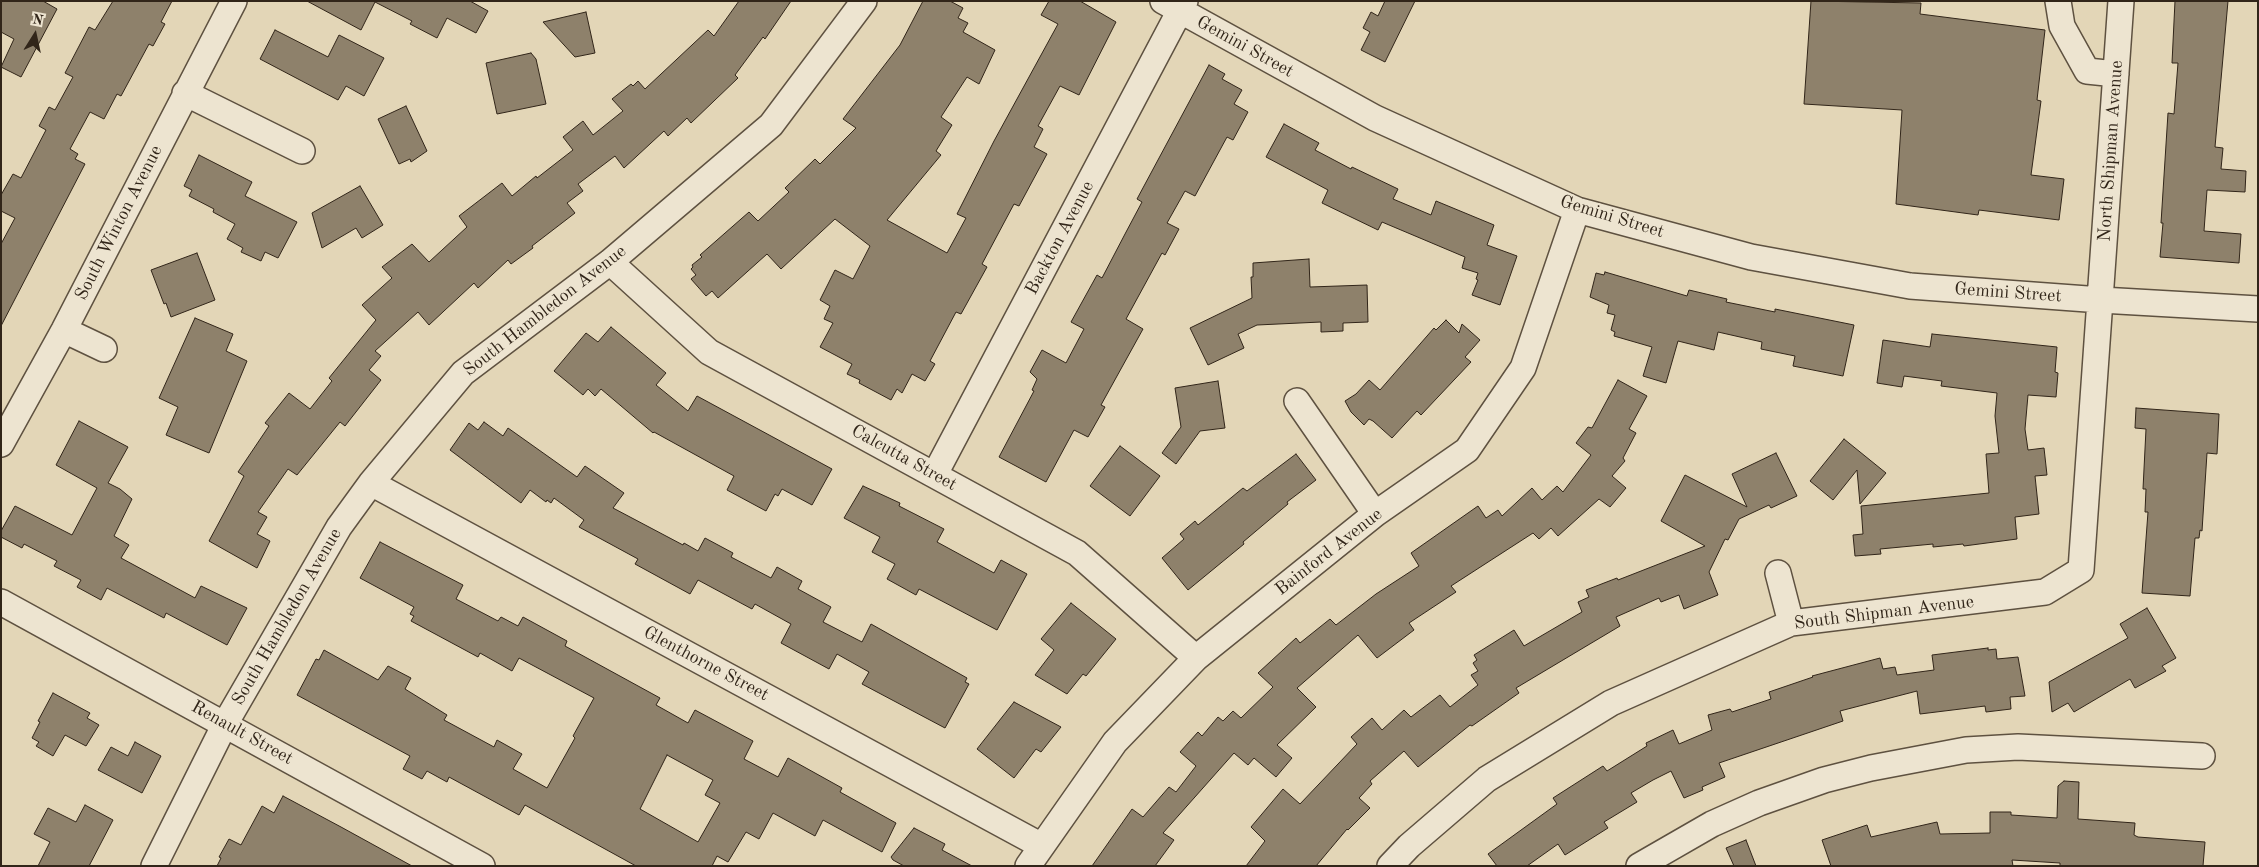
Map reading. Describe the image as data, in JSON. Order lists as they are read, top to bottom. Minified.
{"streets":{"street":["Gemini Street","North Shipman Avenue","South Winton Avenue","Backton Avenue","South Hambledon Avenue","Calcutta Street","Bainford Avenue","South Shipman Avenue","Glenthorne Street","Renault Street"]},"crossings":[["Gemini Street","North Shipman Avenue"],["Gemini Street","Backton Avenue"],["Gemini Street","Bainford Avenue"],["Gemini Street","South Shipman Avenue"],["North Shipman Avenue","South Shipman Avenue"],["Backton Avenue","Calcutta Street"],["South Hambledon Avenue","Calcutta Street"],["South Hambledon Avenue","Glenthorne Street"],["South Hambledon Avenue","Renault Street"],["Calcutta Street","Bainford Avenue"],["Bainford Avenue","Glenthorne Street"]],"north":"top"}
